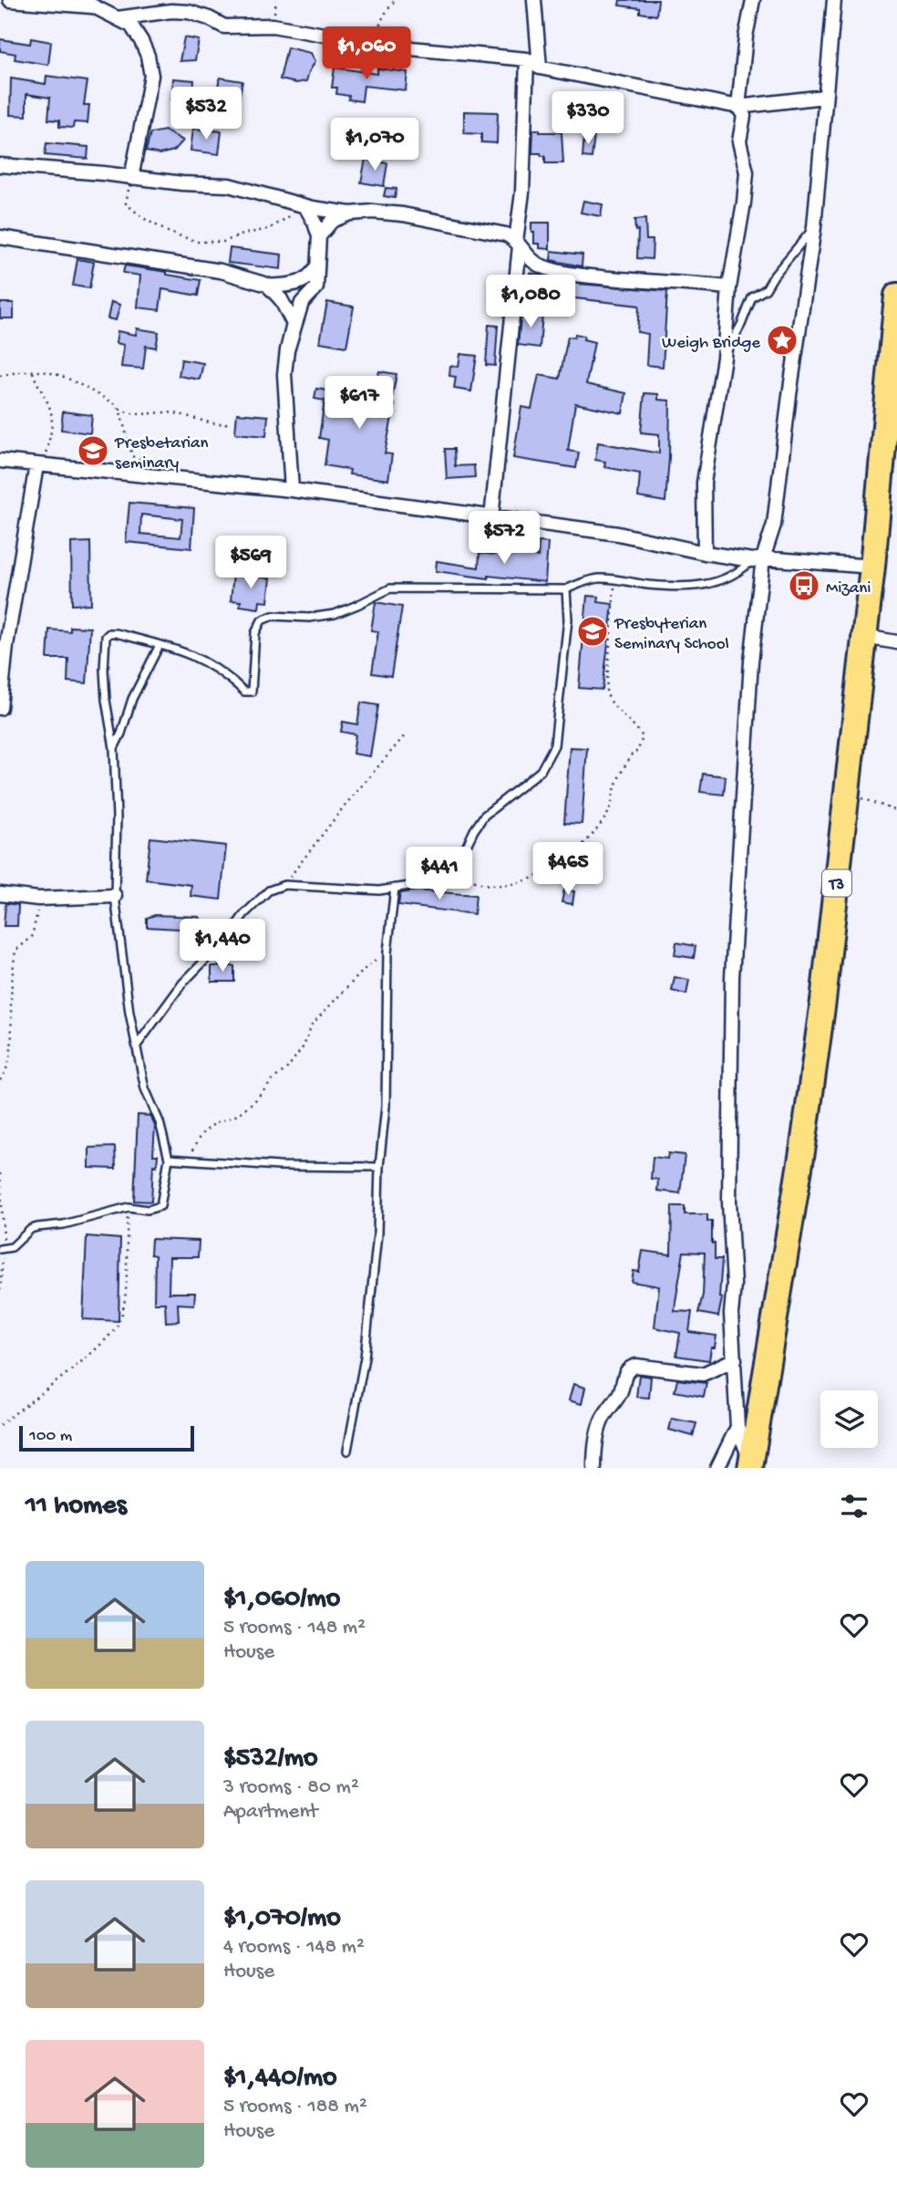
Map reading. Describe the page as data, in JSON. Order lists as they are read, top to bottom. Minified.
{"streets":{"highway":["T3"]},"places":{"place":["Weigh Bridge"],"school or university":["Presbetarian seminary","Presbyterian Seminary School"],"bus stop":["Mizani"]},"scale_bar":"100 m","page":{"price":["$1,060","$532","$330","$1,070","$1,080","$617","$572","$569","$465","$441","$1,440"],"scale":"100 m","heading":"11 homes","list":[{"name":"$1,060/mo","note":"5 rooms · 148 m² · House"},{"name":"$532/mo","note":"3 rooms · 80 m² · Apartment"},{"name":"$1,070/mo","note":"4 rooms · 148 m² · House"},{"name":"$1,440/mo","note":"5 rooms · 188 m² · House"}]}}
